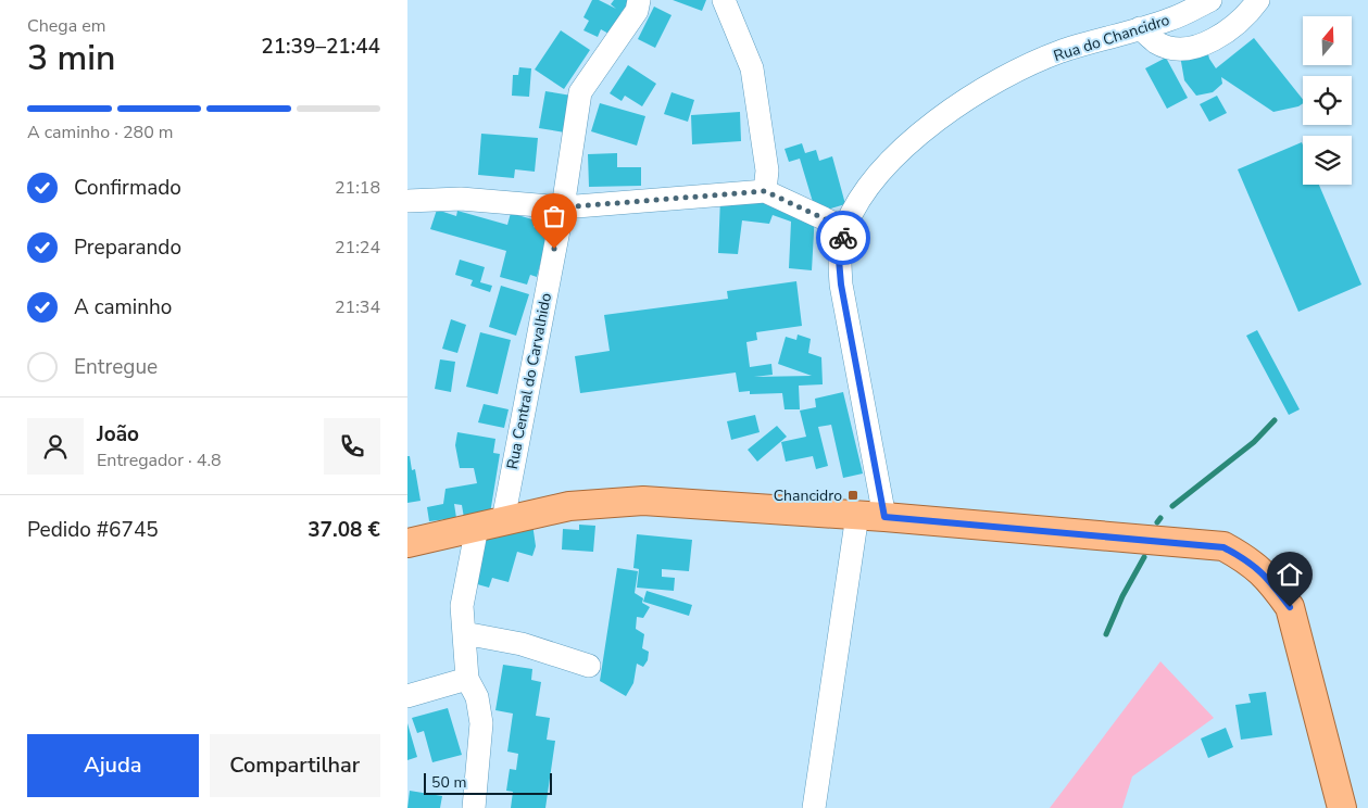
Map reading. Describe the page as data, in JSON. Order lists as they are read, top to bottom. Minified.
{"streets":{"street":["Rua do Chancidro","Rua Central do Carvalhido"]},"places":{"transit":["Chancidro"]},"scale_bar":"50 m","north":"top","page":{"heading":["3 min","Chega em","21:39–21:44"],"panel":["João","Entregador · 4.8","Pedido #6745","37.08 €"],"bar":"A caminho · 280 m","list":[["Confirmado","21:18"],["Preparando","21:24"],["A caminho","21:34"],"Entregue"],"buttons":["Ajuda","Compartilhar"],"scale":"50 m"}}
